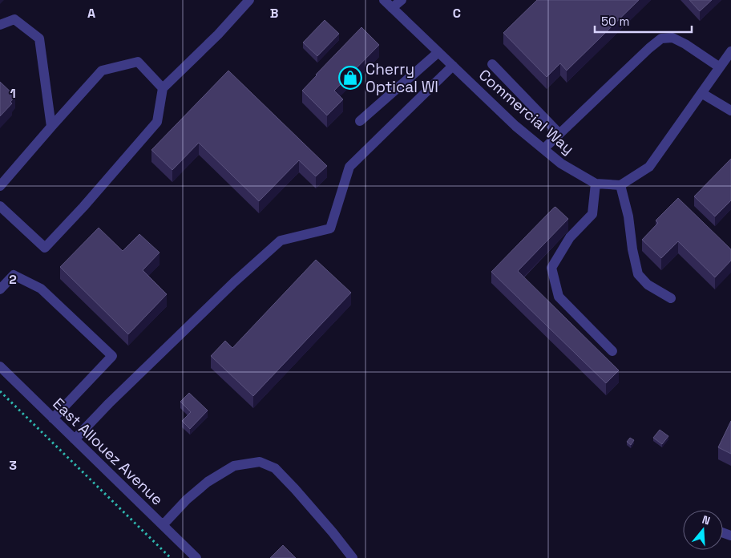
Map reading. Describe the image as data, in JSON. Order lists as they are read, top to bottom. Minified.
{"streets":{"street":["Commercial Way","East Allouez Avenue"]},"places":{"shop":["Cherry Optical WI"]},"scale_bar":"50 m","north":"top","grid":{"columns":["A","B","C"],"rows":["1","2","3"]}}
